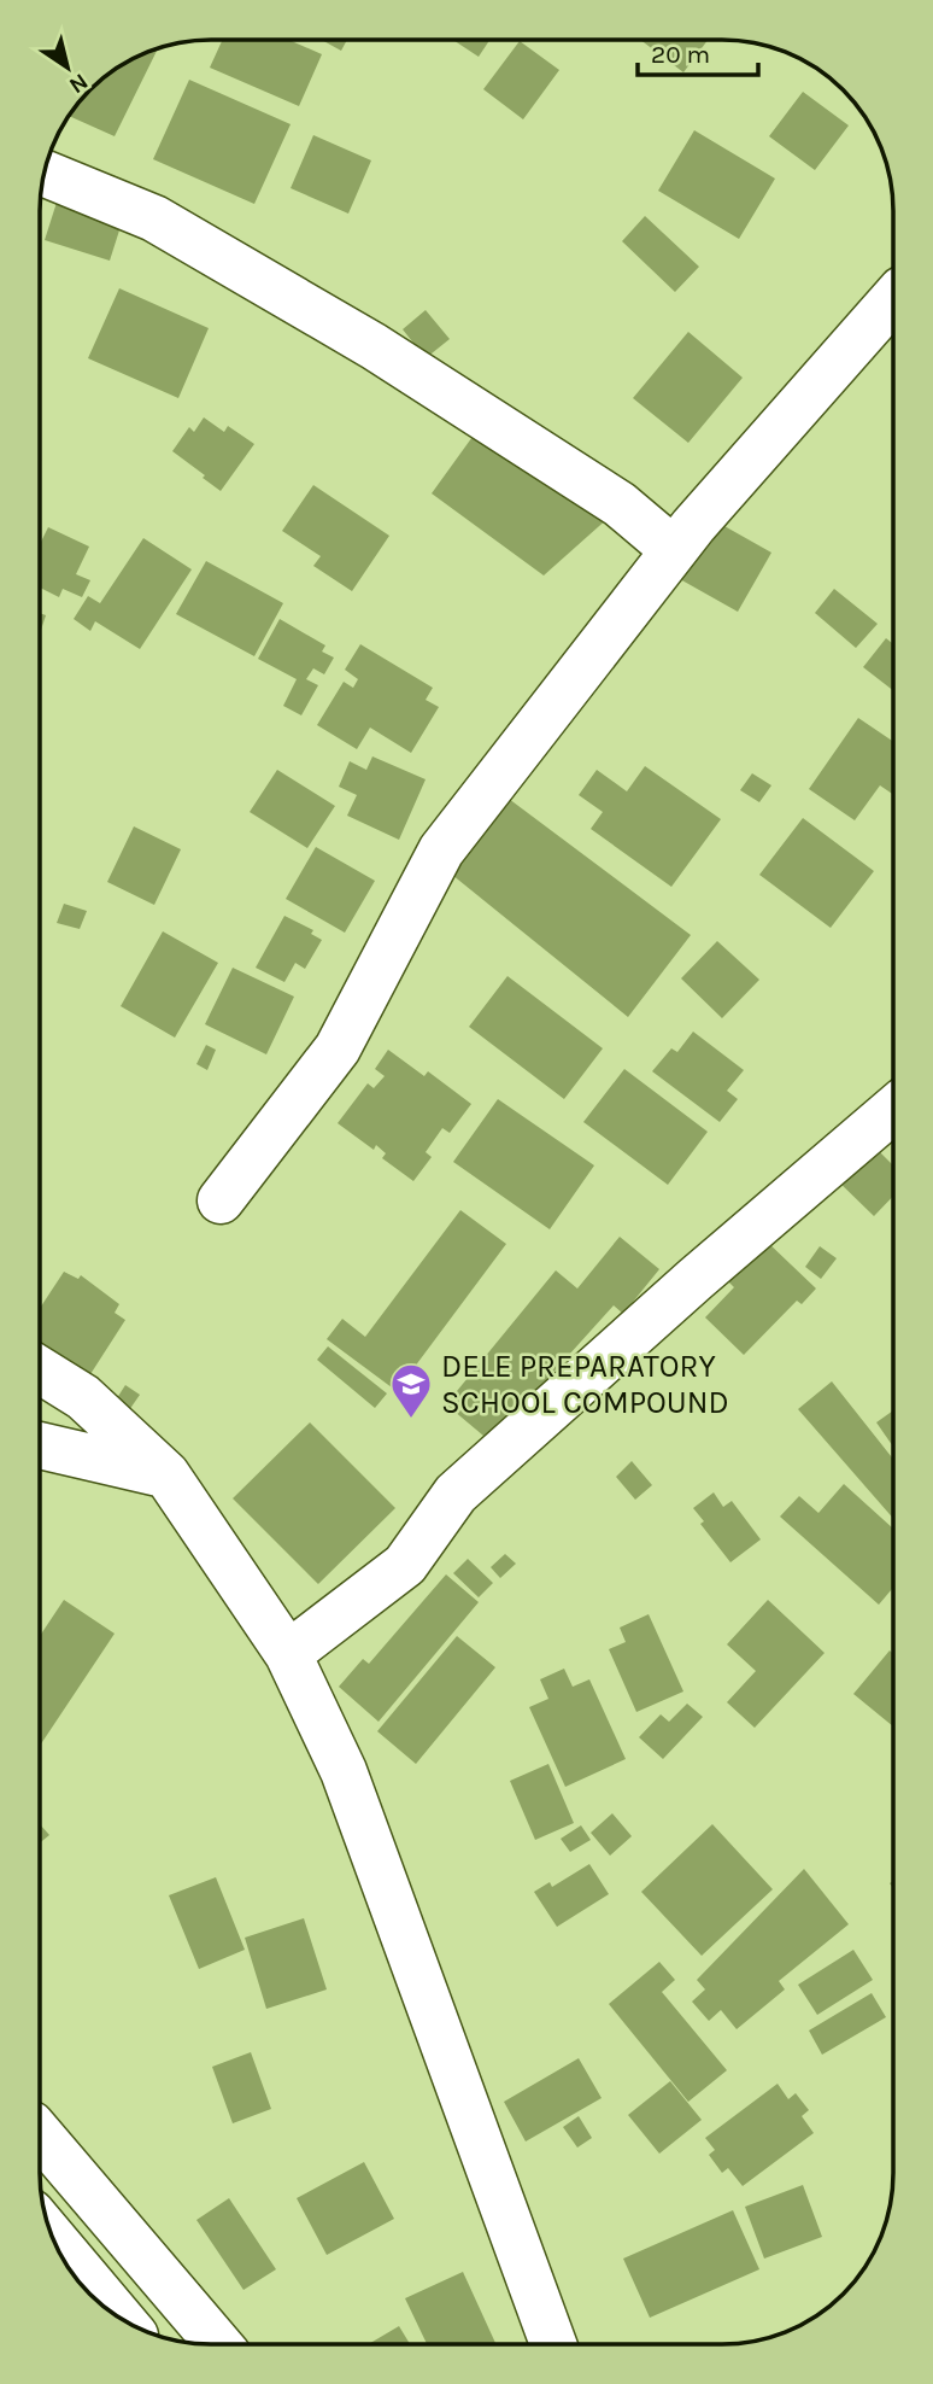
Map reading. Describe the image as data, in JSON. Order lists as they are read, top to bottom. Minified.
{"places":{"school or university":["DELE PREPARATORY SCHOOL COMPOUND"]},"scale_bar":"20 m","north":"bottom right"}
